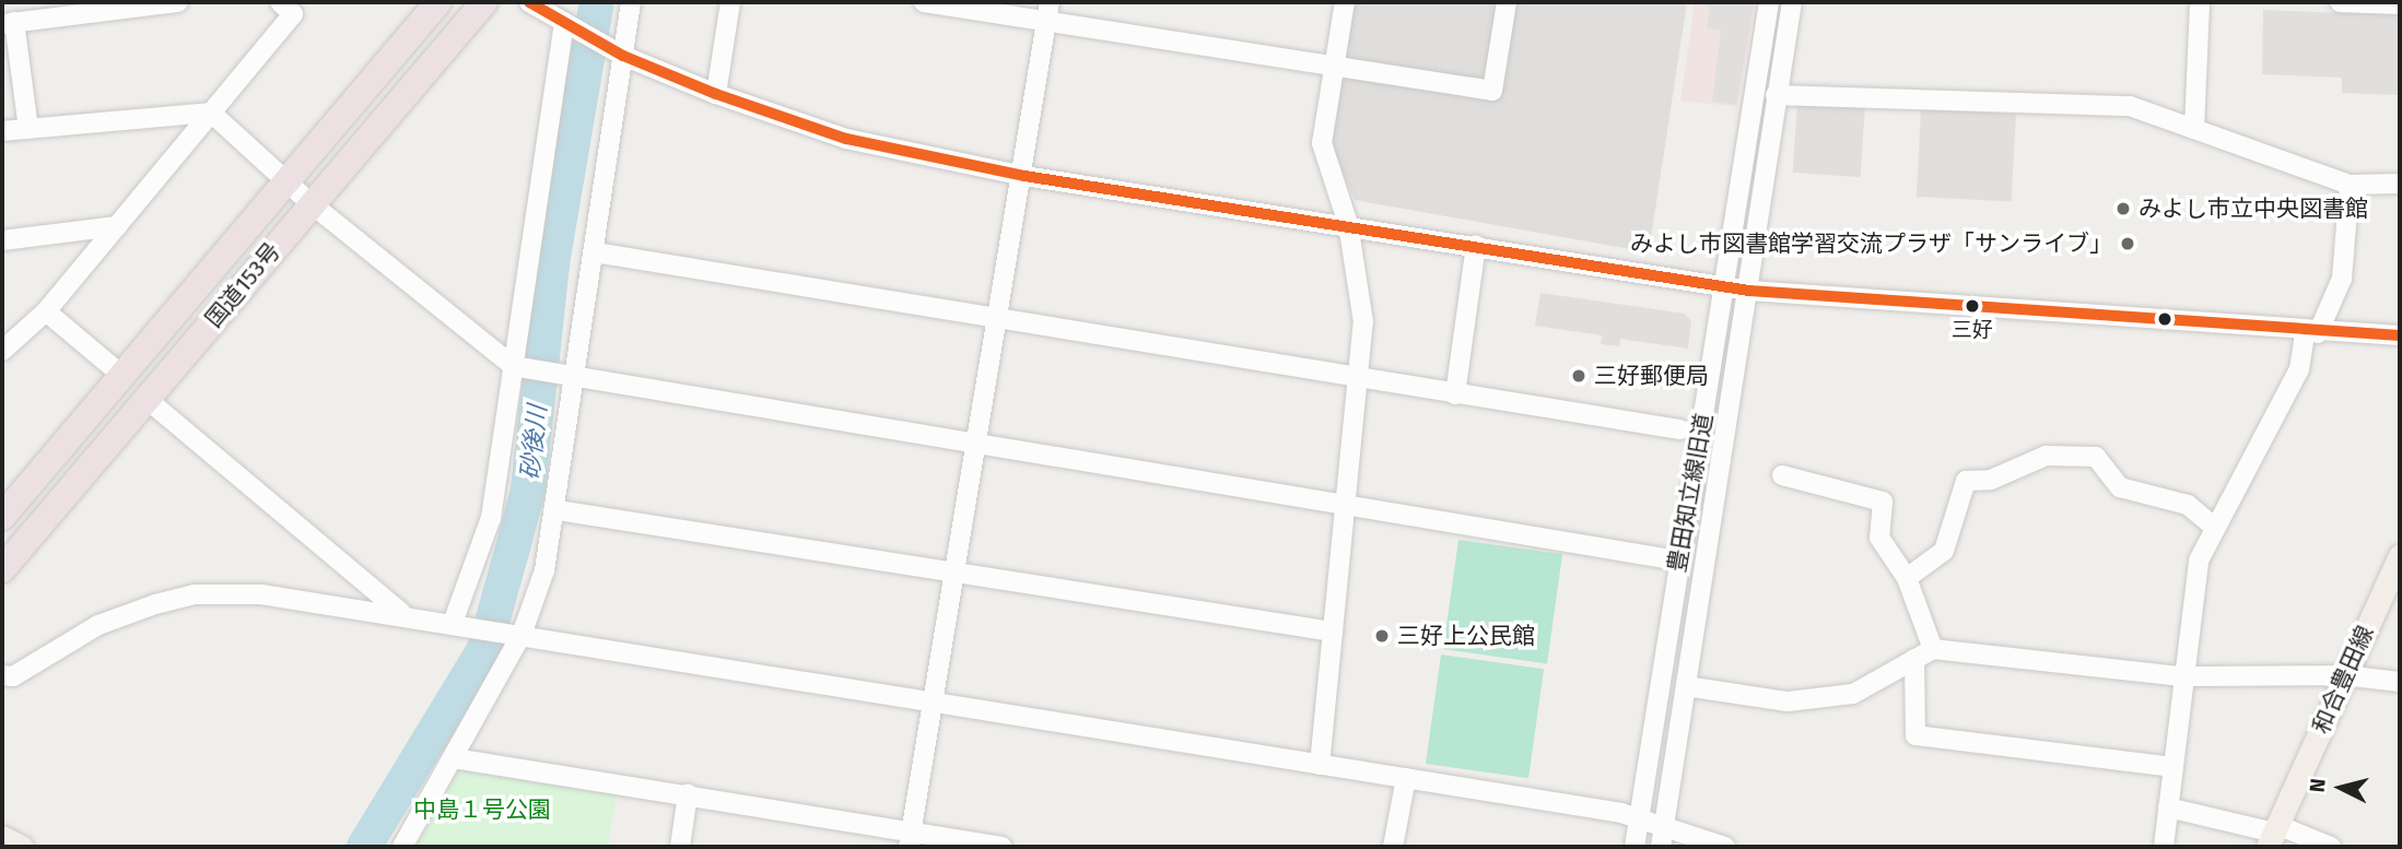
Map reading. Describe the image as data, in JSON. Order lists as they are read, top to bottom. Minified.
{"streets":{"highway":["国道153号"],"main road":["和合豊田線"],"street":["豊田知立線旧道"]},"water":["砂後川"],"parks":["中島１号公園"],"places":["みよし市立中央図書館","みよし市図書館学習交流プラザ「サンライブ」","三好","三好郵便局","三好上公民館"],"north":"left"}
